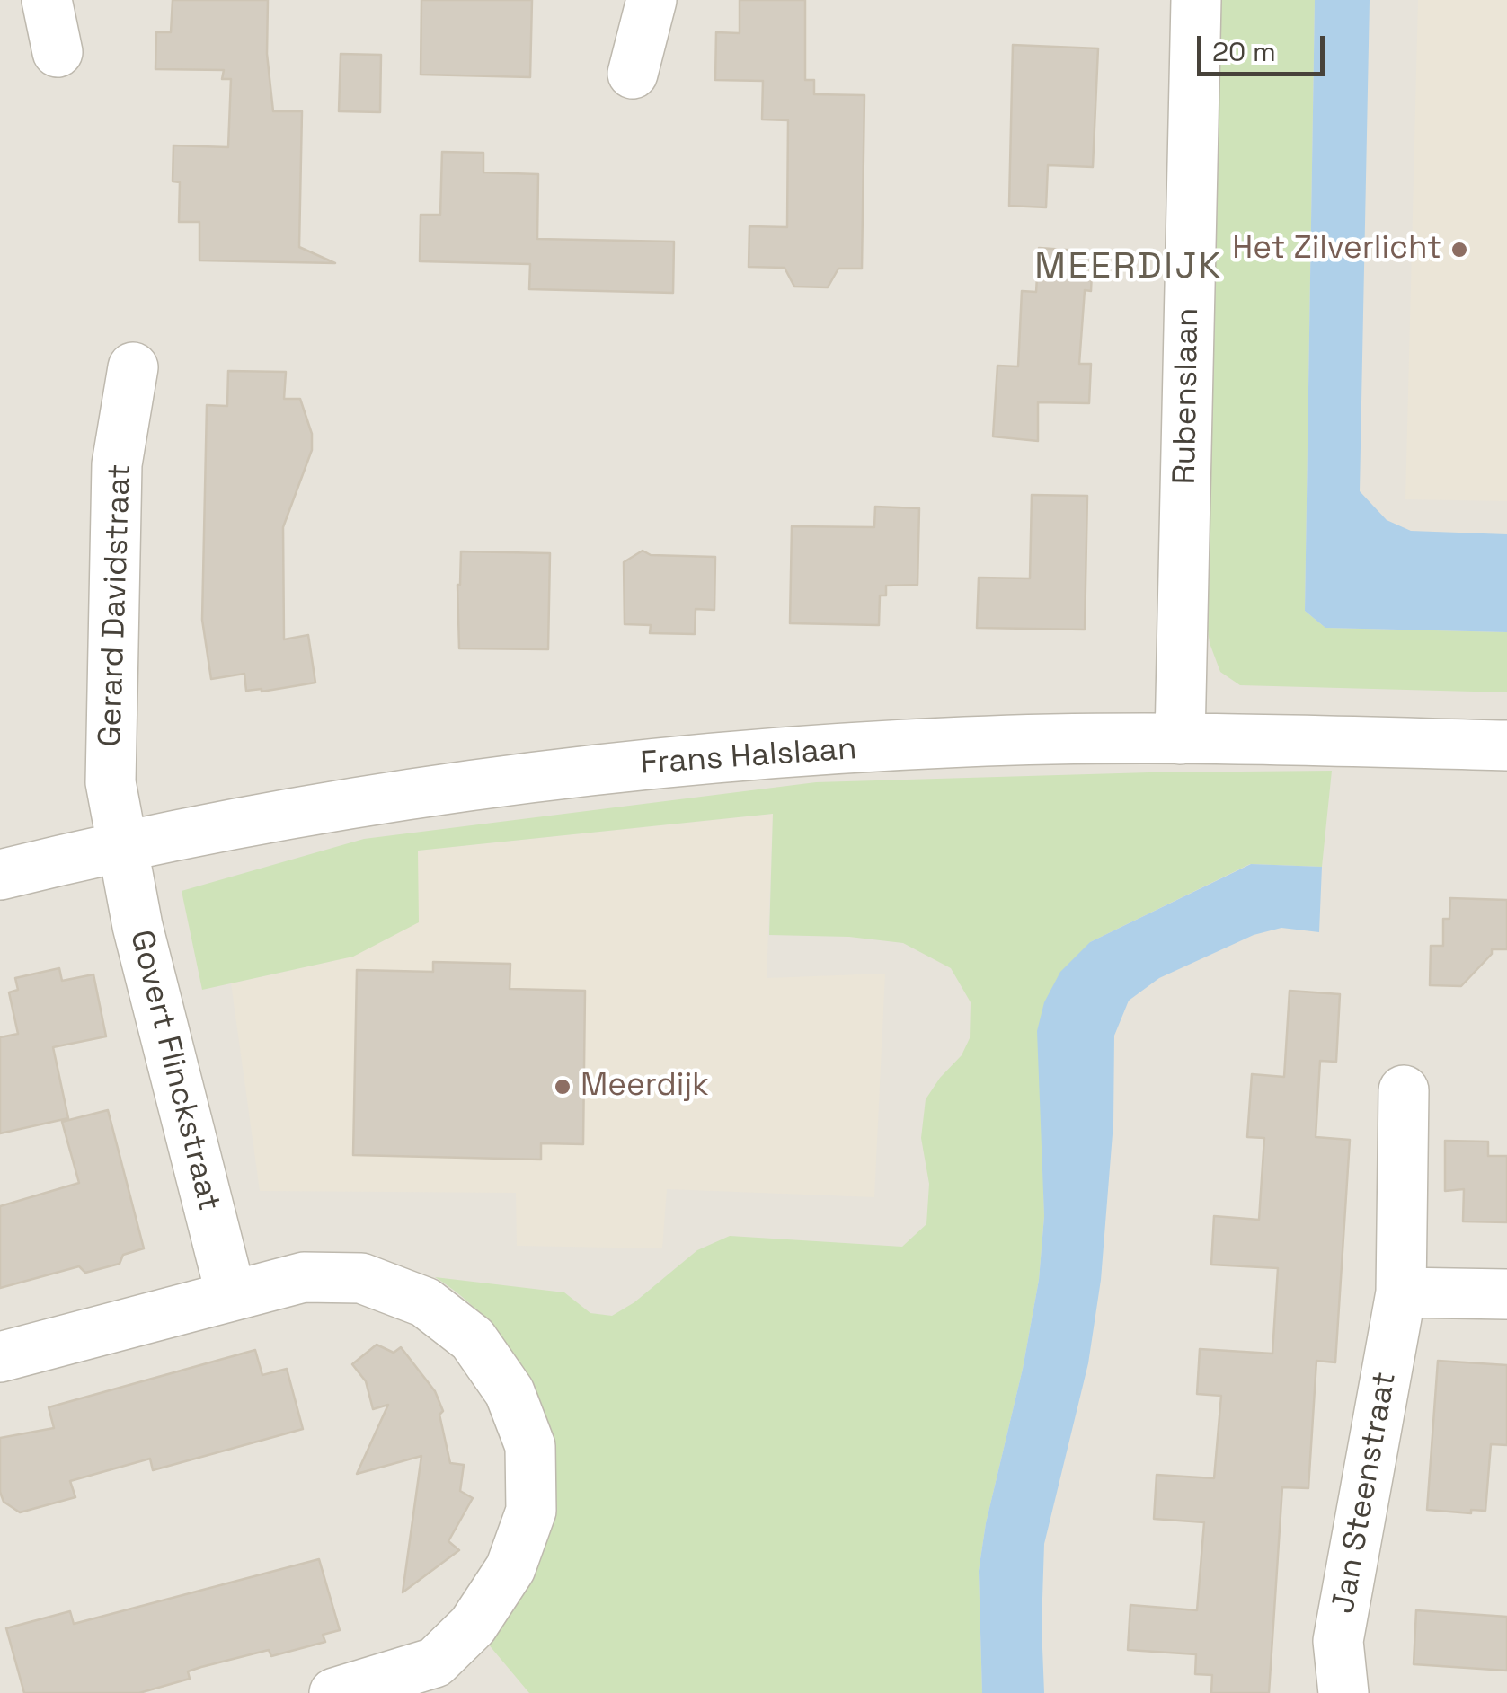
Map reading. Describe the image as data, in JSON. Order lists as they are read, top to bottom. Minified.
{"streets":{"street":["Rubenslaan","Gerard Davidstraat","Frans Halslaan","Govert Flinckstraat","Jan Steenstraat"]},"crossings":[["Rubenslaan","Frans Halslaan"],["Gerard Davidstraat","Frans Halslaan"],["Gerard Davidstraat","Govert Flinckstraat"],["Frans Halslaan","Govert Flinckstraat"]],"districts":["MEERDIJK"],"places":["Het Zilverlicht","Meerdijk"],"scale_bar":"20 m"}
